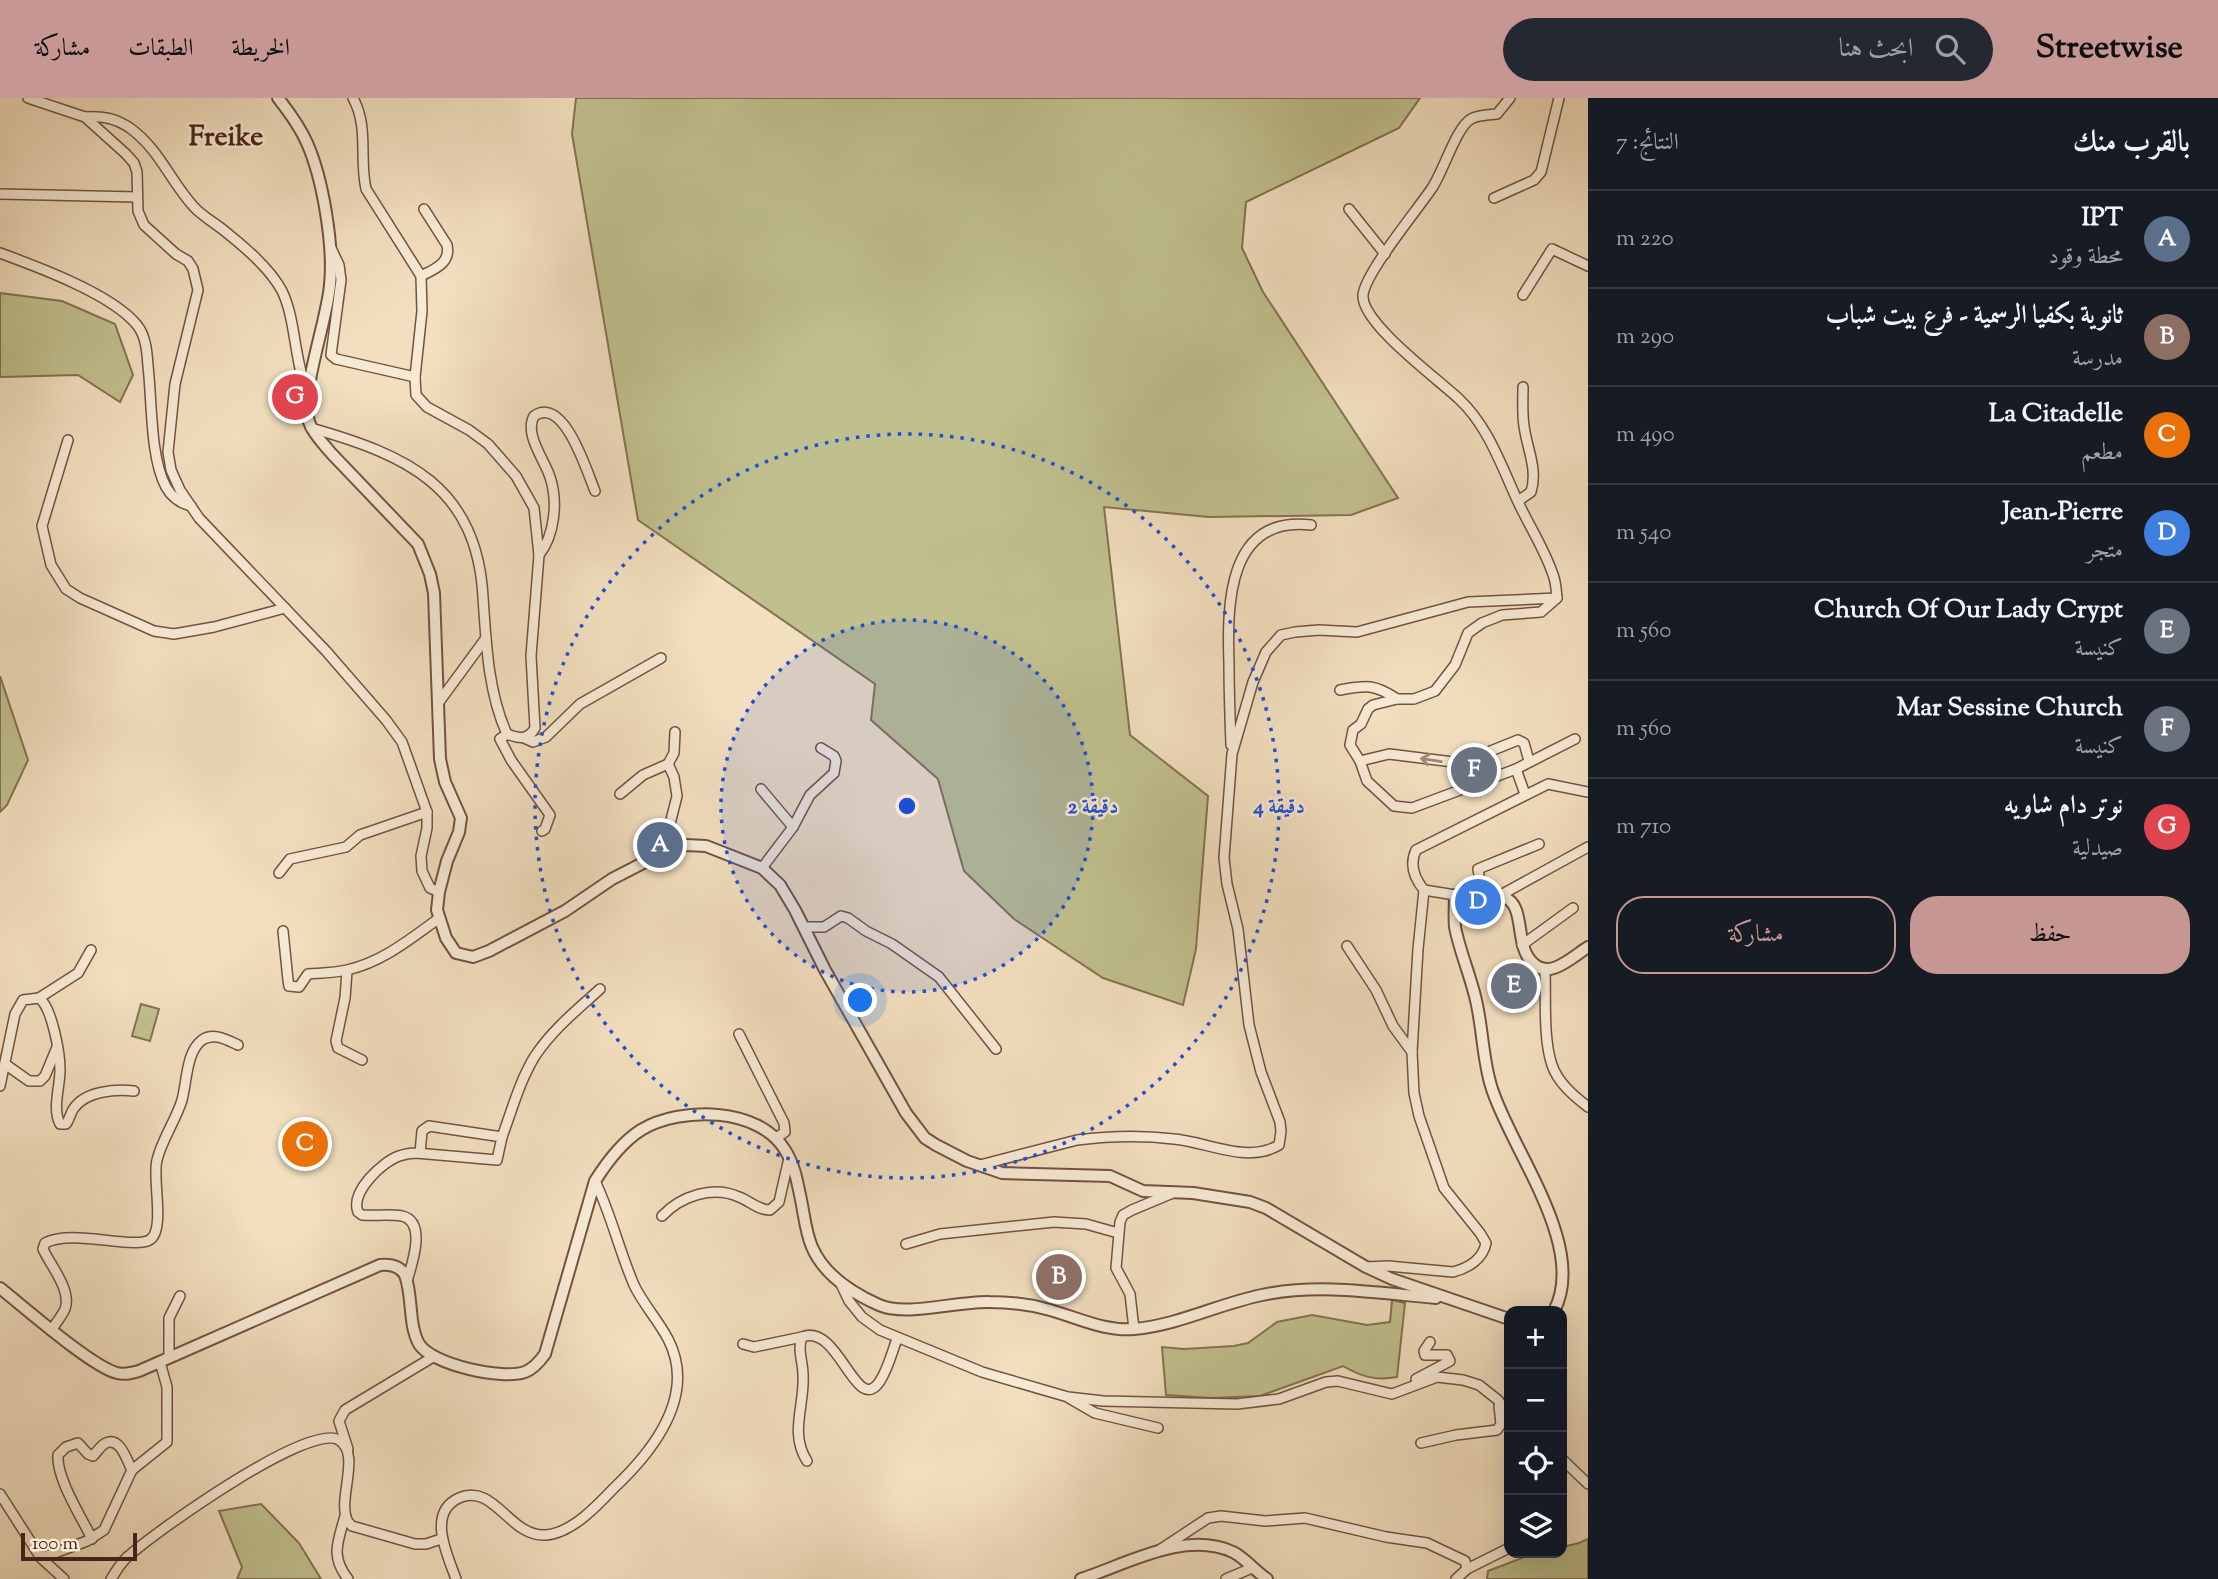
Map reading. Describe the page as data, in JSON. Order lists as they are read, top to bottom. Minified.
{"districts":["Freike"],"scale_bar":"100 m","page":{"header":"Streetwise","search":"ابحث هنا","nav":["الخريطة","الطبقات","مشاركة"],"heading":["بالقرب منك","النتائج: 7"],"list":[{"mark":"A","name":"IPT","note":"محطة وقود","value":"220 m"},{"mark":"B","name":"ثانوية بكفيا الرسمية - فرع بيت شباب","note":"مدرسة","value":"290 m"},{"mark":"C","name":"La Citadelle","note":"مطعم","value":"490 m"},{"mark":"D","name":"Jean-Pierre","note":"متجر","value":"540 m"},{"mark":"E","name":"Church Of Our Lady Crypt","note":"كنيسة","value":"560 m"},{"mark":"F","name":"Mar Sessine Church","note":"كنيسة","value":"560 m"},{"mark":"G","name":"نوتر دام شاويه","note":"صيدلية","value":"710 m"}],"pins":["G","F","A","D","E","C","B"],"buttons":["حفظ","مشاركة"],"map_buttons":["+","−"],"scale":"100 m"},"rings":["2 دقيقة","4 دقيقة"]}
